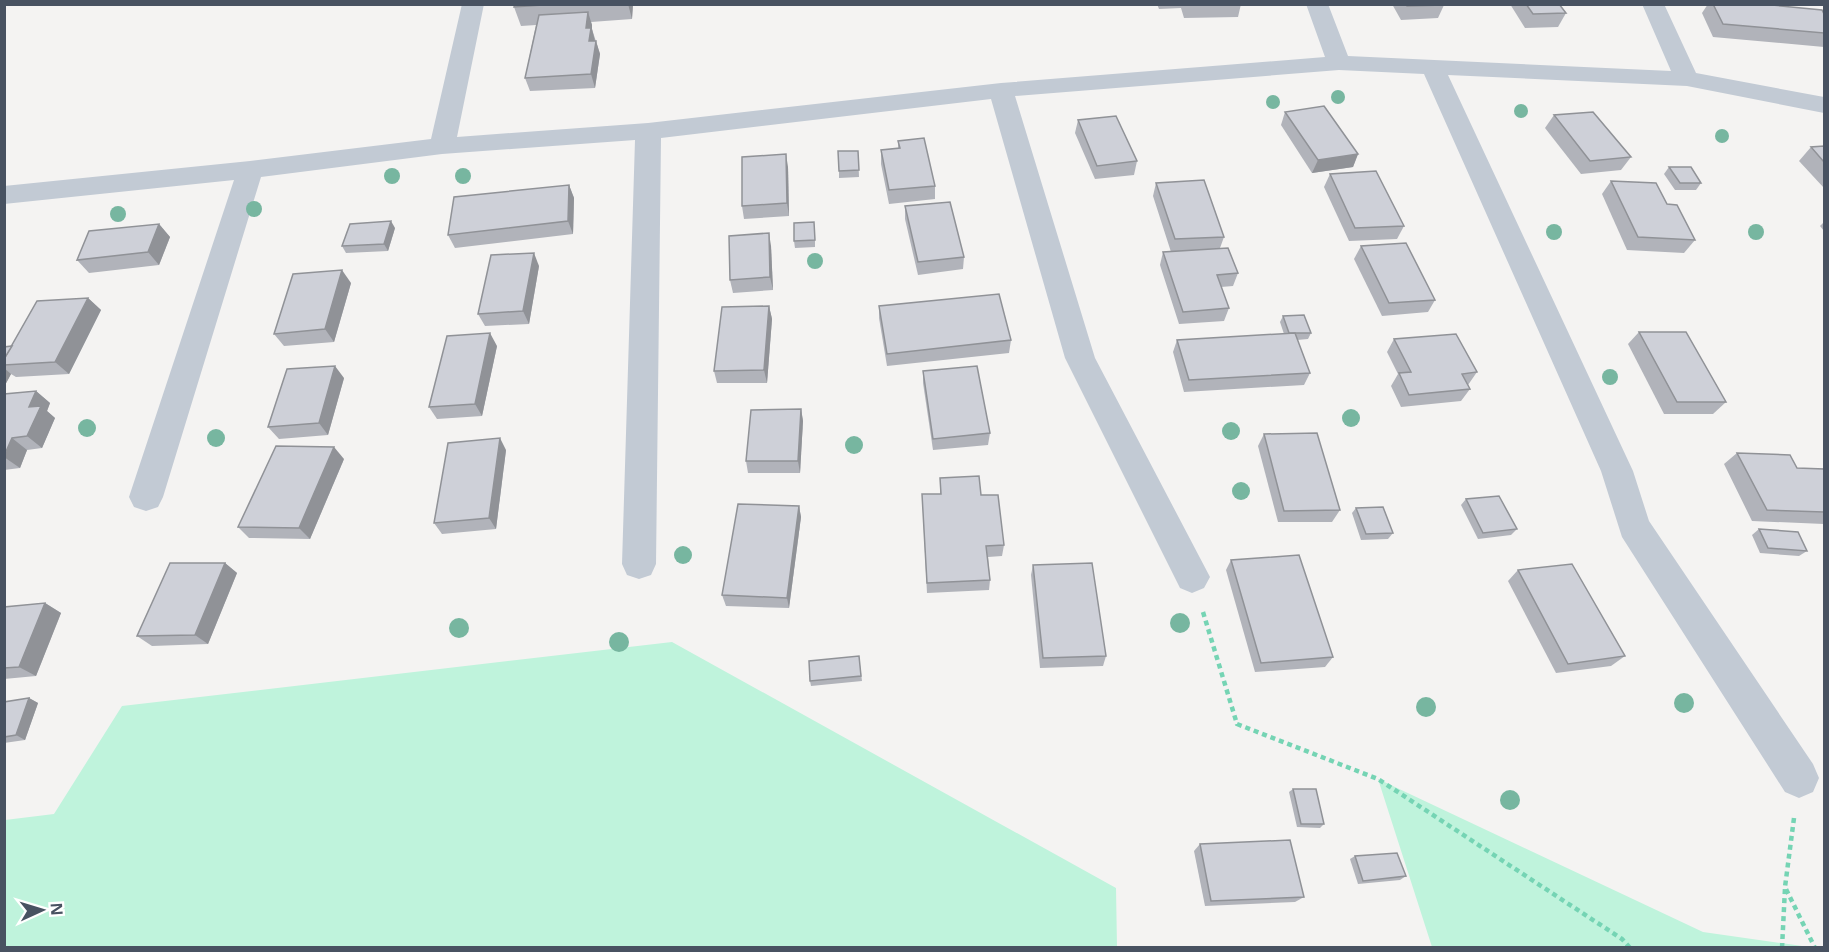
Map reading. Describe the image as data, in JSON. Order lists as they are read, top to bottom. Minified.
{"north":"right"}
